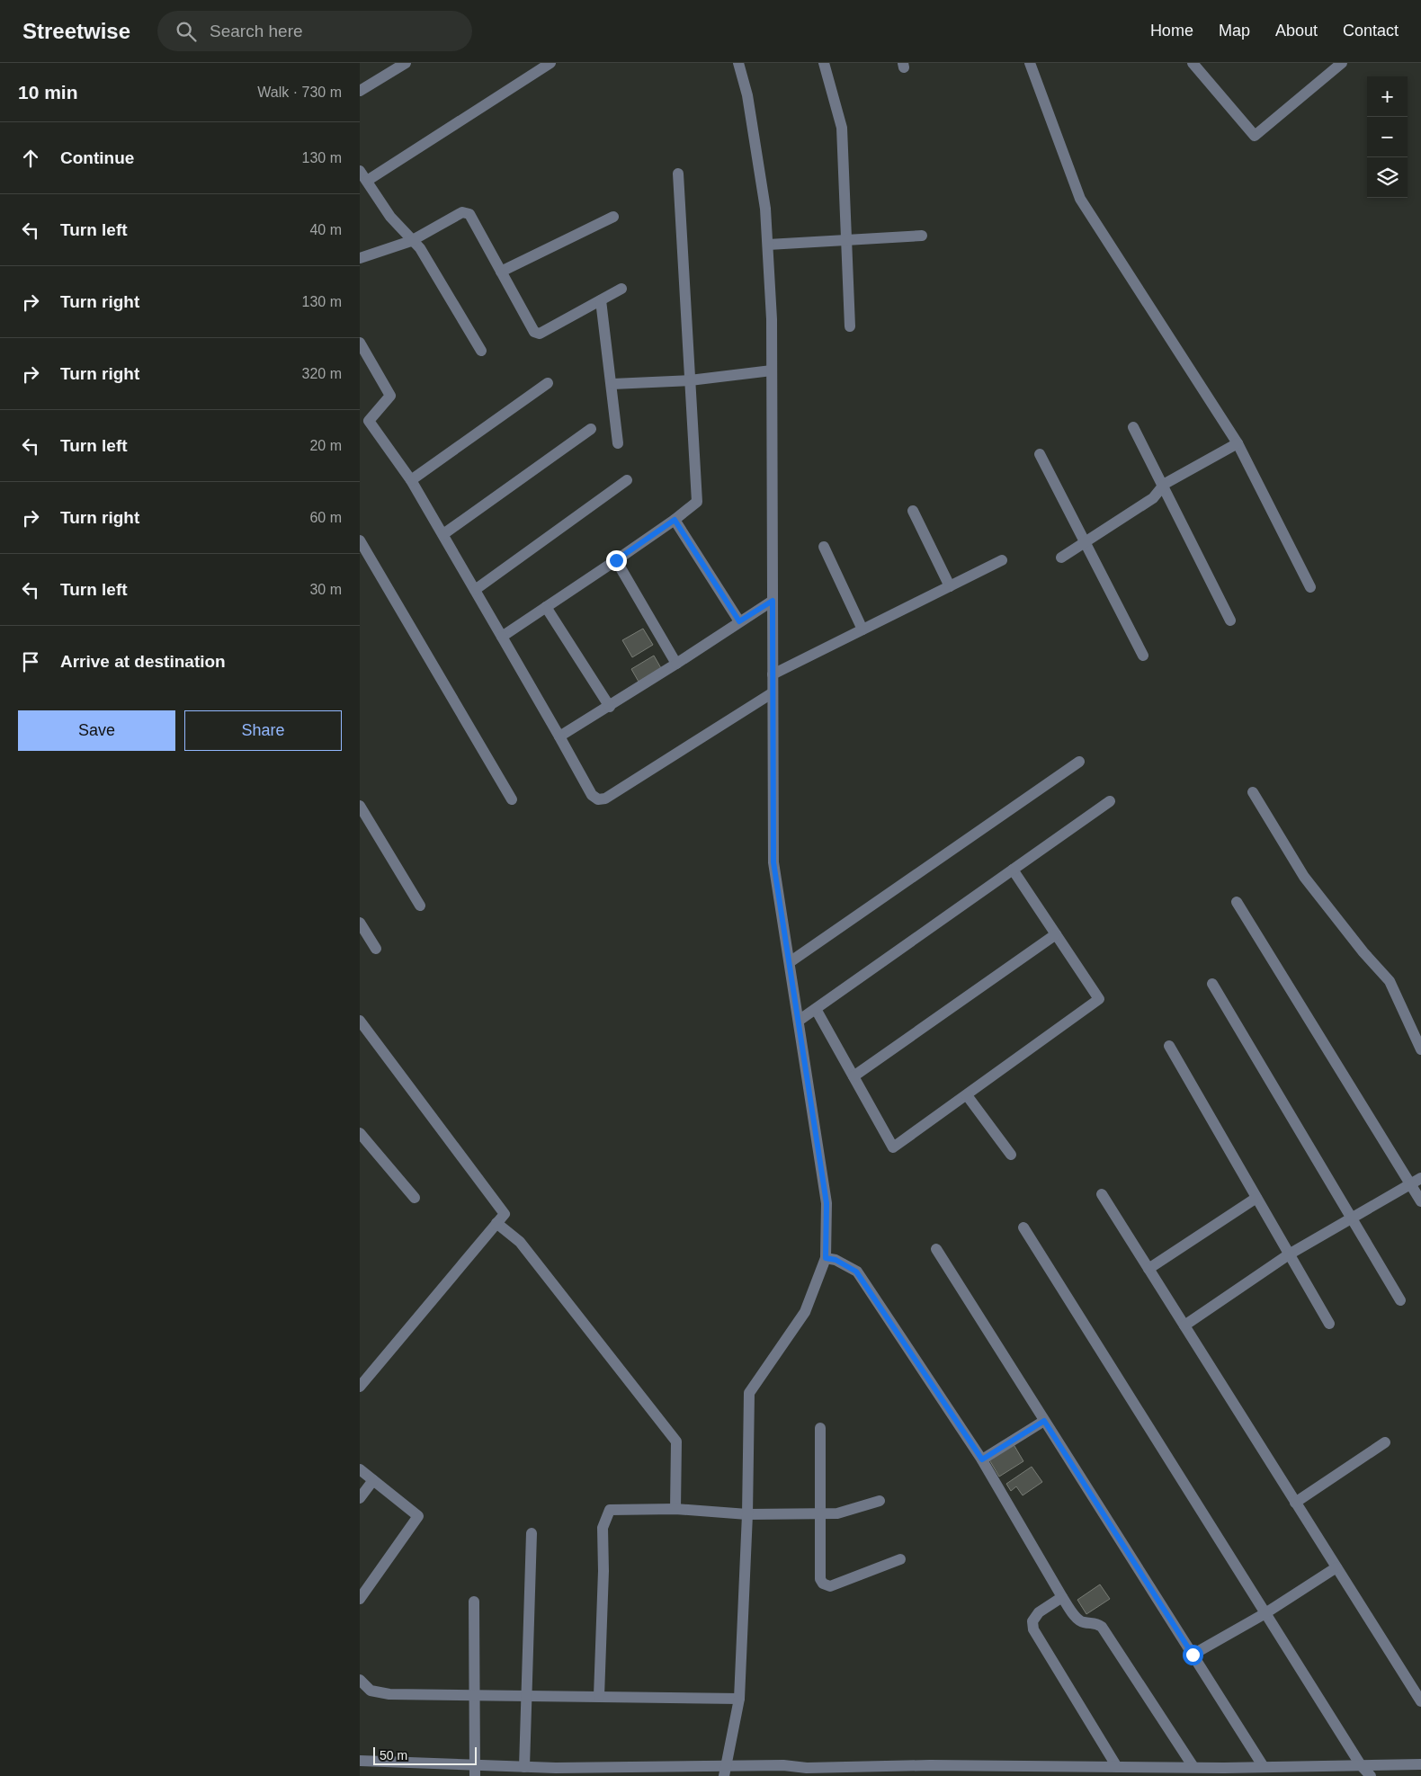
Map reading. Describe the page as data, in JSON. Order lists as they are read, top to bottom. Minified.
{"scale_bar":"50 m","page":{"header":"Streetwise","search":"Search here","nav":["Home","Map","About","Contact"],"heading":["10 min","Walk · 730 m"],"map_buttons":["+","−"],"list":[["Continue","130 m"],["Turn left","40 m"],["Turn right","130 m"],["Turn right","320 m"],["Turn left","20 m"],["Turn right","60 m"],["Turn left","30 m"],"Arrive at destination"],"buttons":["Save","Share"],"scale":"50 m"}}
